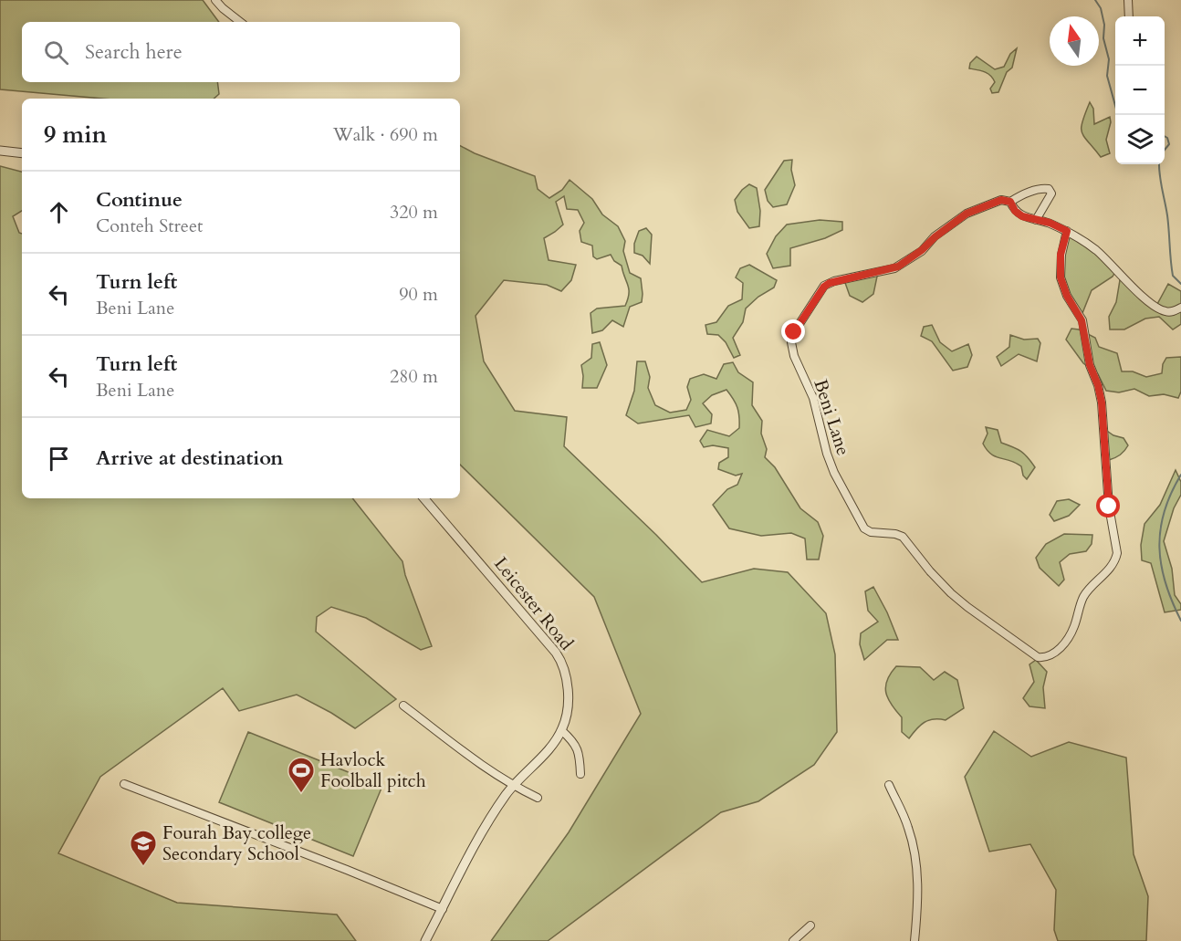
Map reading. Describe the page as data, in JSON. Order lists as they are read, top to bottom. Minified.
{"streets":{"street":["Beni Lane","Leicester Road"]},"places":{"sports":["Havlock Foolball pitch"],"school or university":["Fourah Bay college Secondary School"]},"north":"top","page":{"map_buttons":["+","−"],"search":"Search here","heading":["9 min","Walk · 690 m"],"list":[["Continue","Conteh Street","320 m"],["Turn left","Beni Lane","90 m"],["Turn left","Beni Lane","280 m"],"Arrive at destination"]}}
